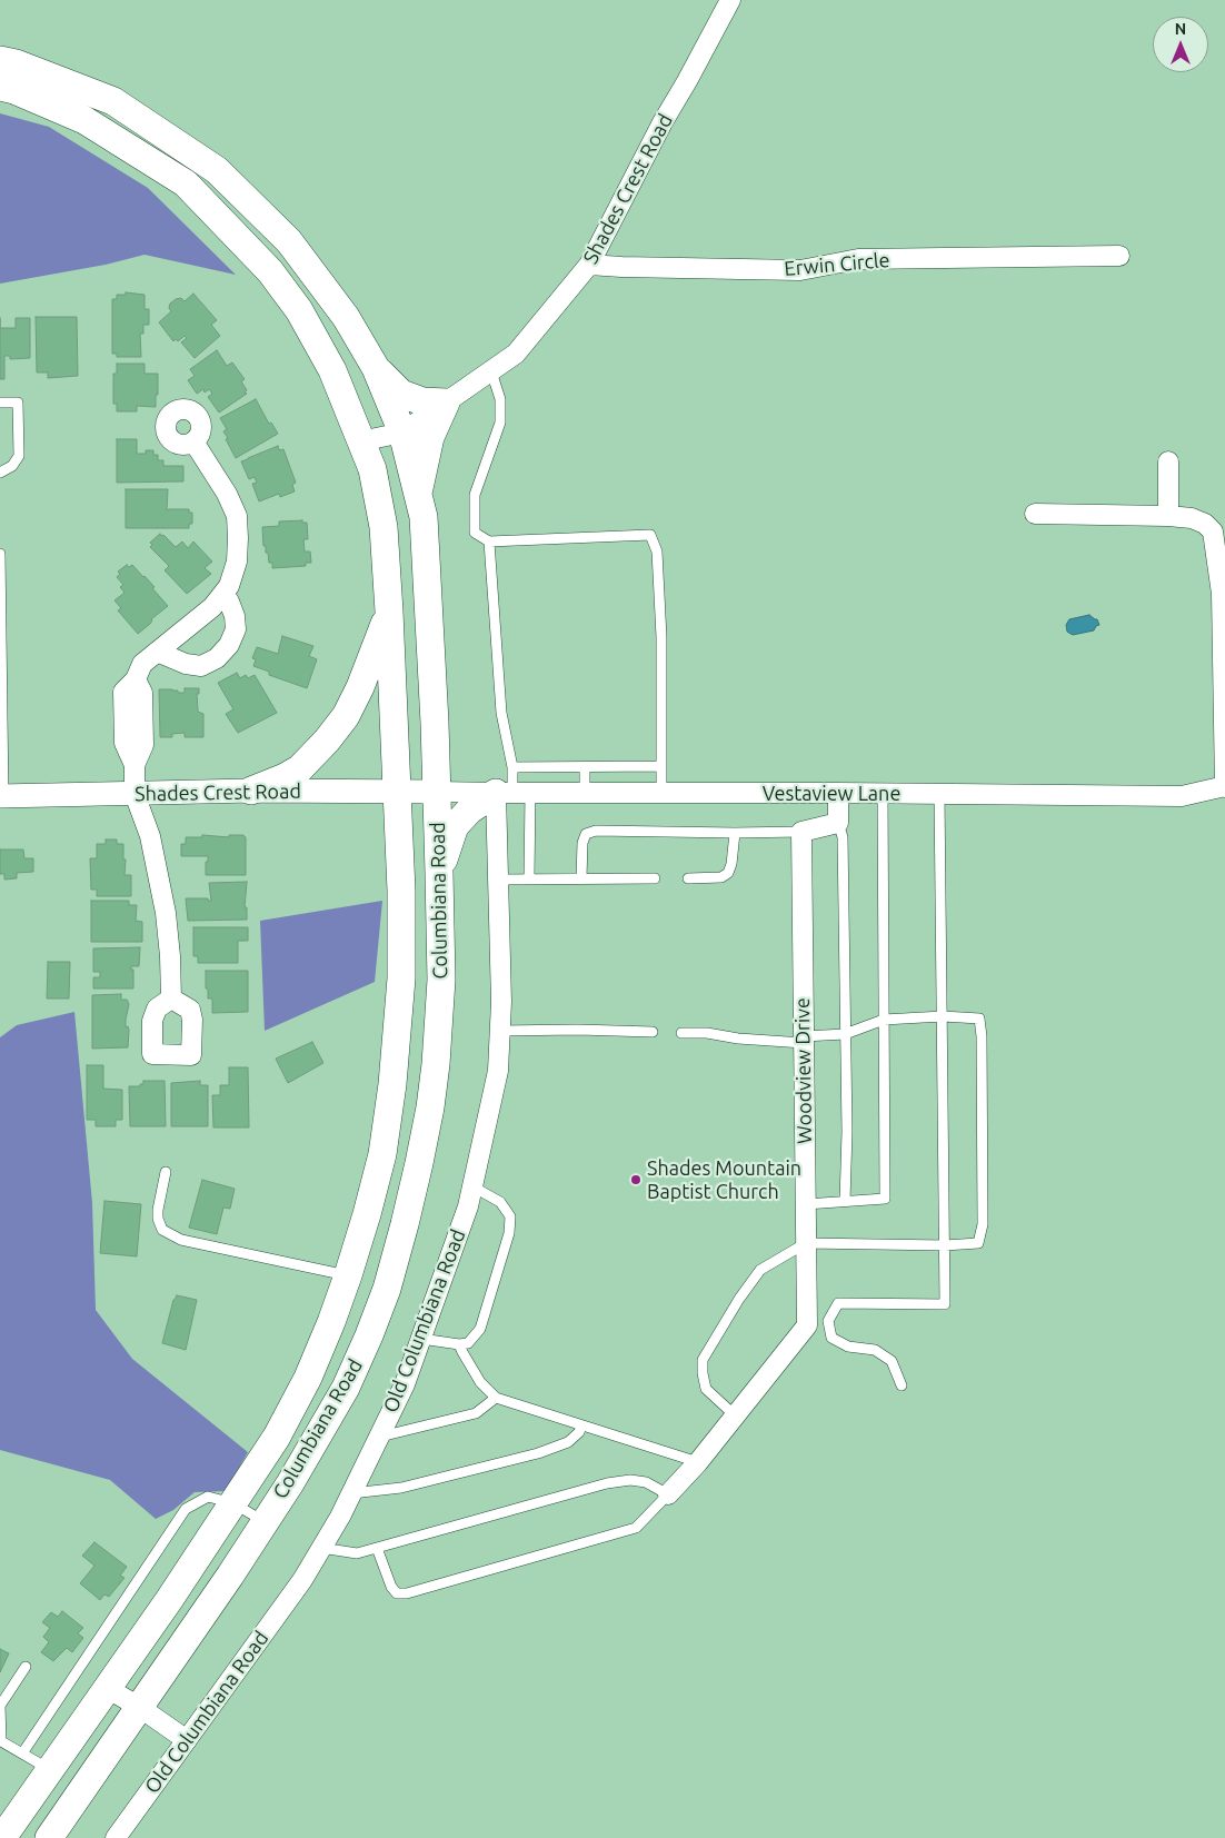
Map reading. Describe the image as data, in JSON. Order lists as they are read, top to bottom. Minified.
{"streets":{"main road":["Columbiana Road"],"street":["Shades Crest Road","Erwin Circle","Vestaview Lane","Woodview Drive","Old Columbiana Road"]},"crossings":[["Shades Crest Road","Erwin Circle"],["Shades Crest Road","Vestaview Lane"],["Shades Crest Road","Columbiana Road"],["Vestaview Lane","Columbiana Road"],["Vestaview Lane","Old Columbiana Road"]],"places":["Shades Mountain Baptist Church"],"north":"top"}
